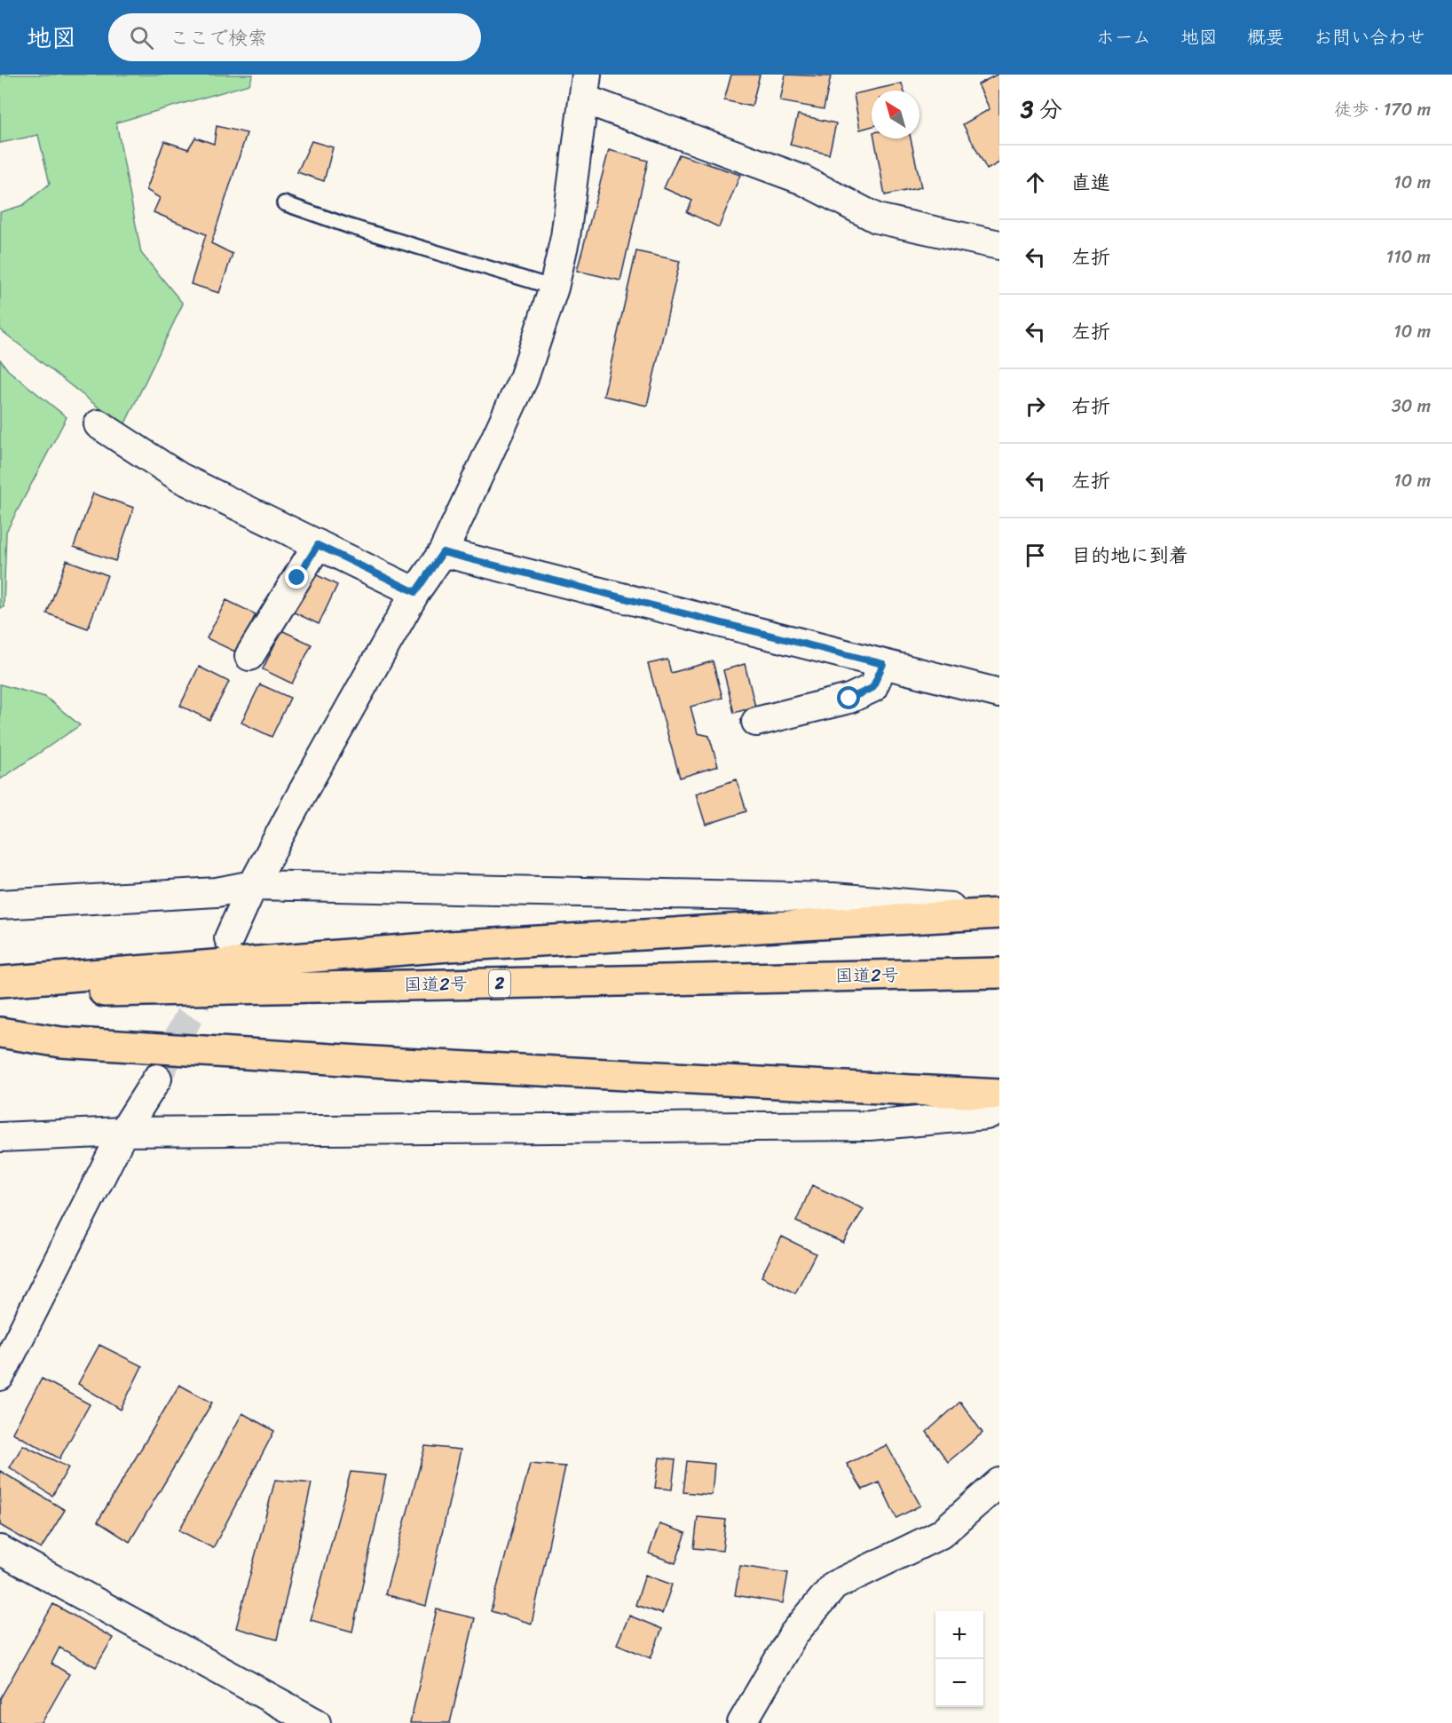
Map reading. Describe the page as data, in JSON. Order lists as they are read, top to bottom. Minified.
{"streets":{"highway":["国道2号","2"]},"north":"top left","page":{"header":"地図","search":"ここで検索","nav":["ホーム","地図","概要","お問い合わせ"],"heading":["3 分","徒歩 · 170 m"],"list":[["直進","10 m"],["左折","110 m"],["左折","10 m"],["右折","30 m"],["左折","10 m"],"目的地に到着"],"map_buttons":["+","−"]}}
